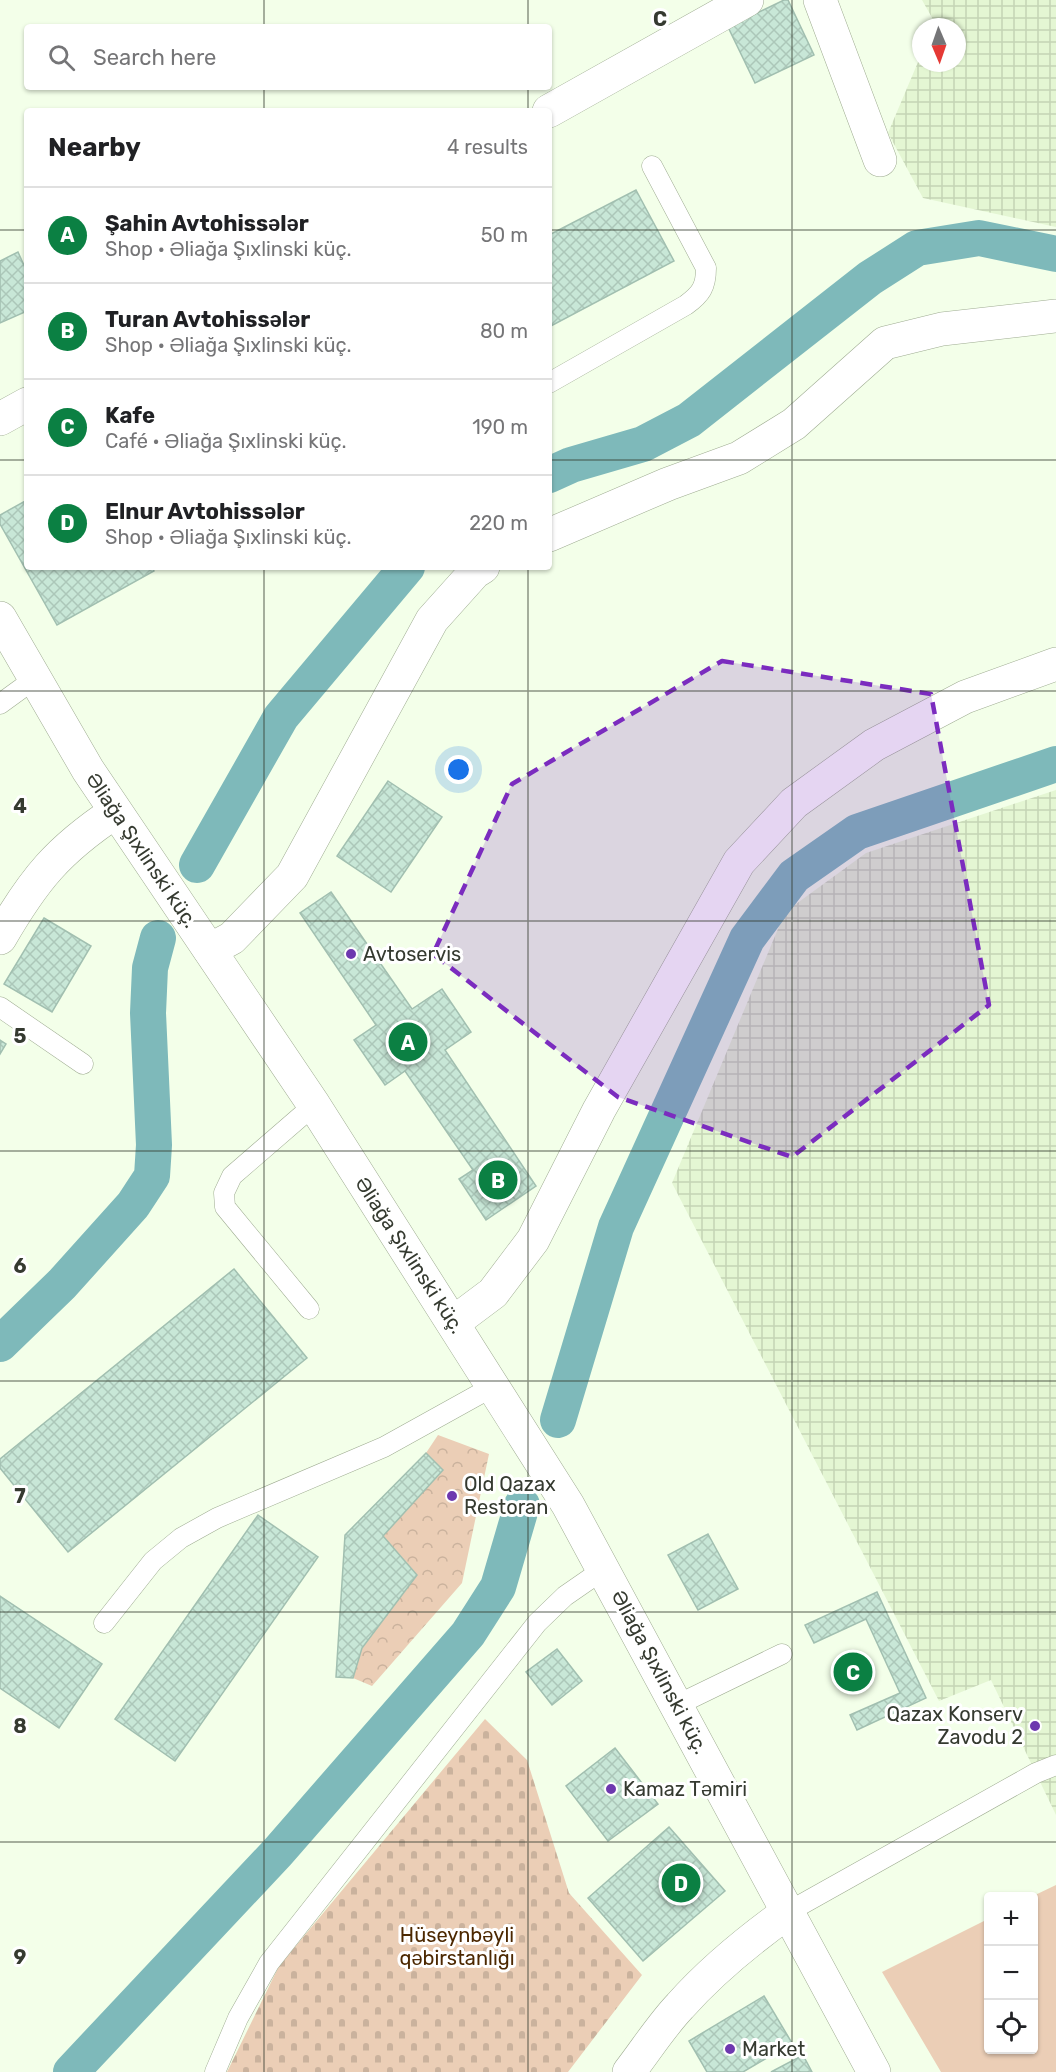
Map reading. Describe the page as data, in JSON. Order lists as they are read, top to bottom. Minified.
{"streets":{"street":["Əliağa Şıxlinski küç."]},"parks":["Hüseynbəyli qəbirstanlığı"],"places":["Avtoservis","Old Qazax Restoran","Qazax Konserv Zavodu 2","Kamaz Təmiri","Market"],"north":"bottom","page":{"search":"Search here","heading":["Nearby","4 results"],"list":[{"mark":"A","name":"Şahin Avtohissələr","note":"Shop · Əliağa Şıxlinski küç.","value":"50 m"},{"mark":"B","name":"Turan Avtohissələr","note":"Shop · Əliağa Şıxlinski küç.","value":"80 m"},{"mark":"C","name":"Kafe","note":"Café · Əliağa Şıxlinski küç.","value":"190 m"},{"mark":"D","name":"Elnur Avtohissələr","note":"Shop · Əliağa Şıxlinski küç.","value":"220 m"}],"pins":["A","B","C","D"],"map_buttons":["+","−"]},"grid":{"columns":["C"],"rows":["4","5","6","7","8","9"]}}
